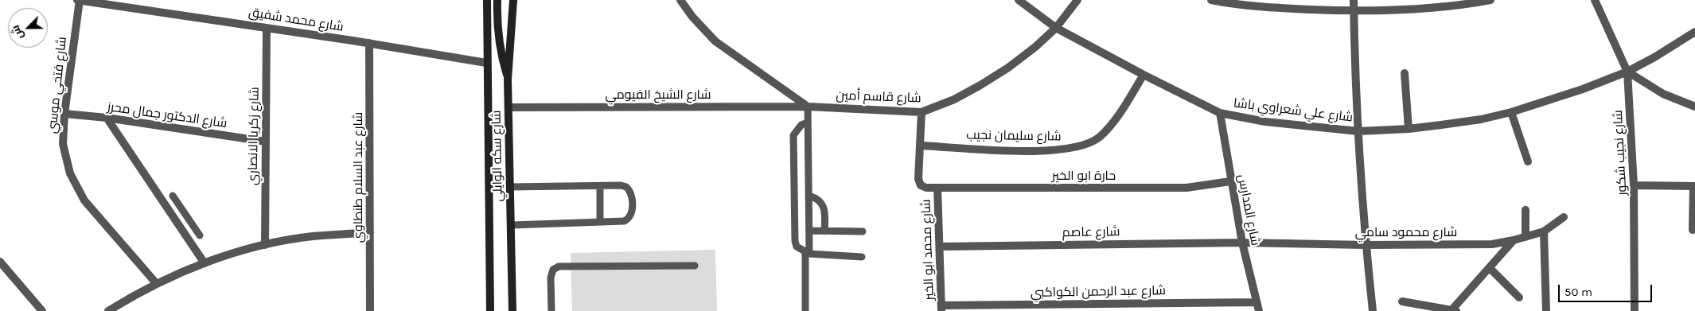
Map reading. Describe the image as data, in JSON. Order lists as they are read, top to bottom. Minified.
{"streets":{"main road":["شارع سكه الوايلي"],"street":["شارع محمد شفيق","شارع فتحي موسي","شارع الشيخ الفيومي","شارع قاسم أمين","شارع علي شعراوي باشا","شارع الدكتور جمال محرز","شارع زكريا الانصاري","شارع سليمان نجيب","شارع نجيب شكور","حارة ابو الخير","شارع عبد السلام طنطاوي","شارع المدارس","شارع عاصم","شارع محمود سامي","شارع محمد ابو الخير","شارع عبد الرحمن الكواكبي"]},"crossings":[["شارع محمد شفيق","شارع فتحي موسي"],["شارع محمد شفيق","شارع زكريا الانصاري"],["شارع محمد شفيق","شارع سكه الوايلي"],["شارع محمد شفيق","شارع عبد السلام طنطاوي"],["شارع فتحي موسي","شارع الدكتور جمال محرز"],["شارع الشيخ الفيومي","شارع قاسم أمين"],["شارع الشيخ الفيومي","شارع سكه الوايلي"],["شارع قاسم أمين","شارع علي شعراوي باشا"],["شارع علي شعراوي باشا","شارع سليمان نجيب"],["شارع علي شعراوي باشا","شارع نجيب شكور"],["شارع علي شعراوي باشا","شارع المدارس"],["شارع الدكتور جمال محرز","شارع زكريا الانصاري"],["شارع سليمان نجيب","حارة ابو الخير"],["حارة ابو الخير","شارع المدارس"],["حارة ابو الخير","شارع محمد ابو الخير"],["شارع المدارس","شارع عاصم"],["شارع المدارس","شارع محمود سامي"],["شارع المدارس","شارع عبد الرحمن الكواكبي"],["شارع عاصم","شارع محمود سامي"],["شارع عاصم","شارع محمد ابو الخير"],["شارع محمد ابو الخير","شارع عبد الرحمن الكواكبي"]],"scale_bar":"50 m","north":"bottom left"}
